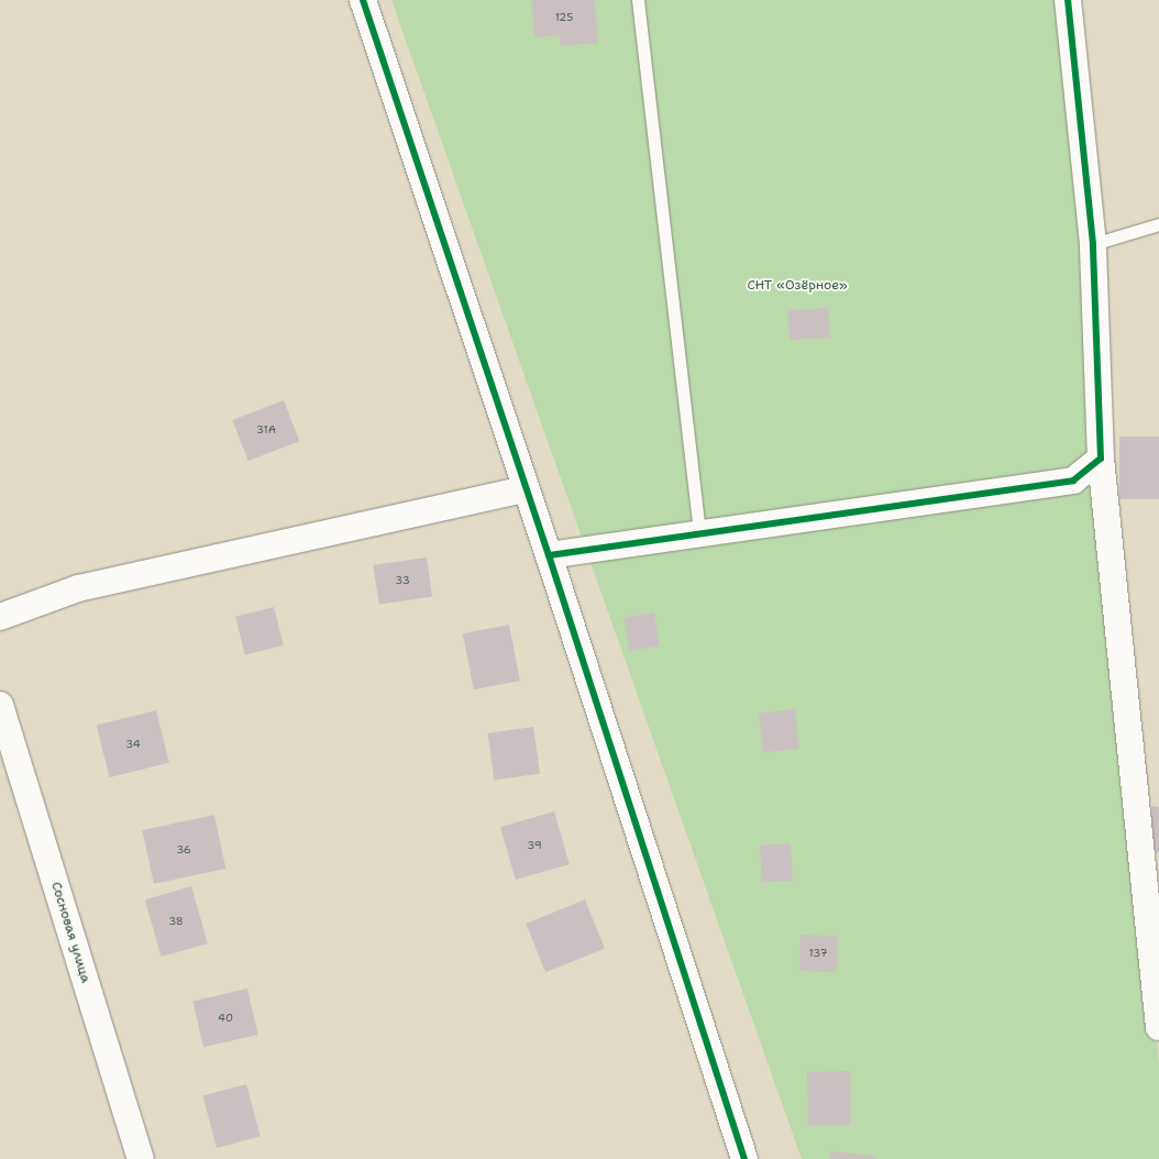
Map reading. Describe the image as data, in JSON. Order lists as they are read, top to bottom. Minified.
{"streets":{"street":["Сосновая улица"]},"parks":["СНТ «Озёрное»"],"house_numbers":["125","31А","33","34","39","36","38","137","40"]}
